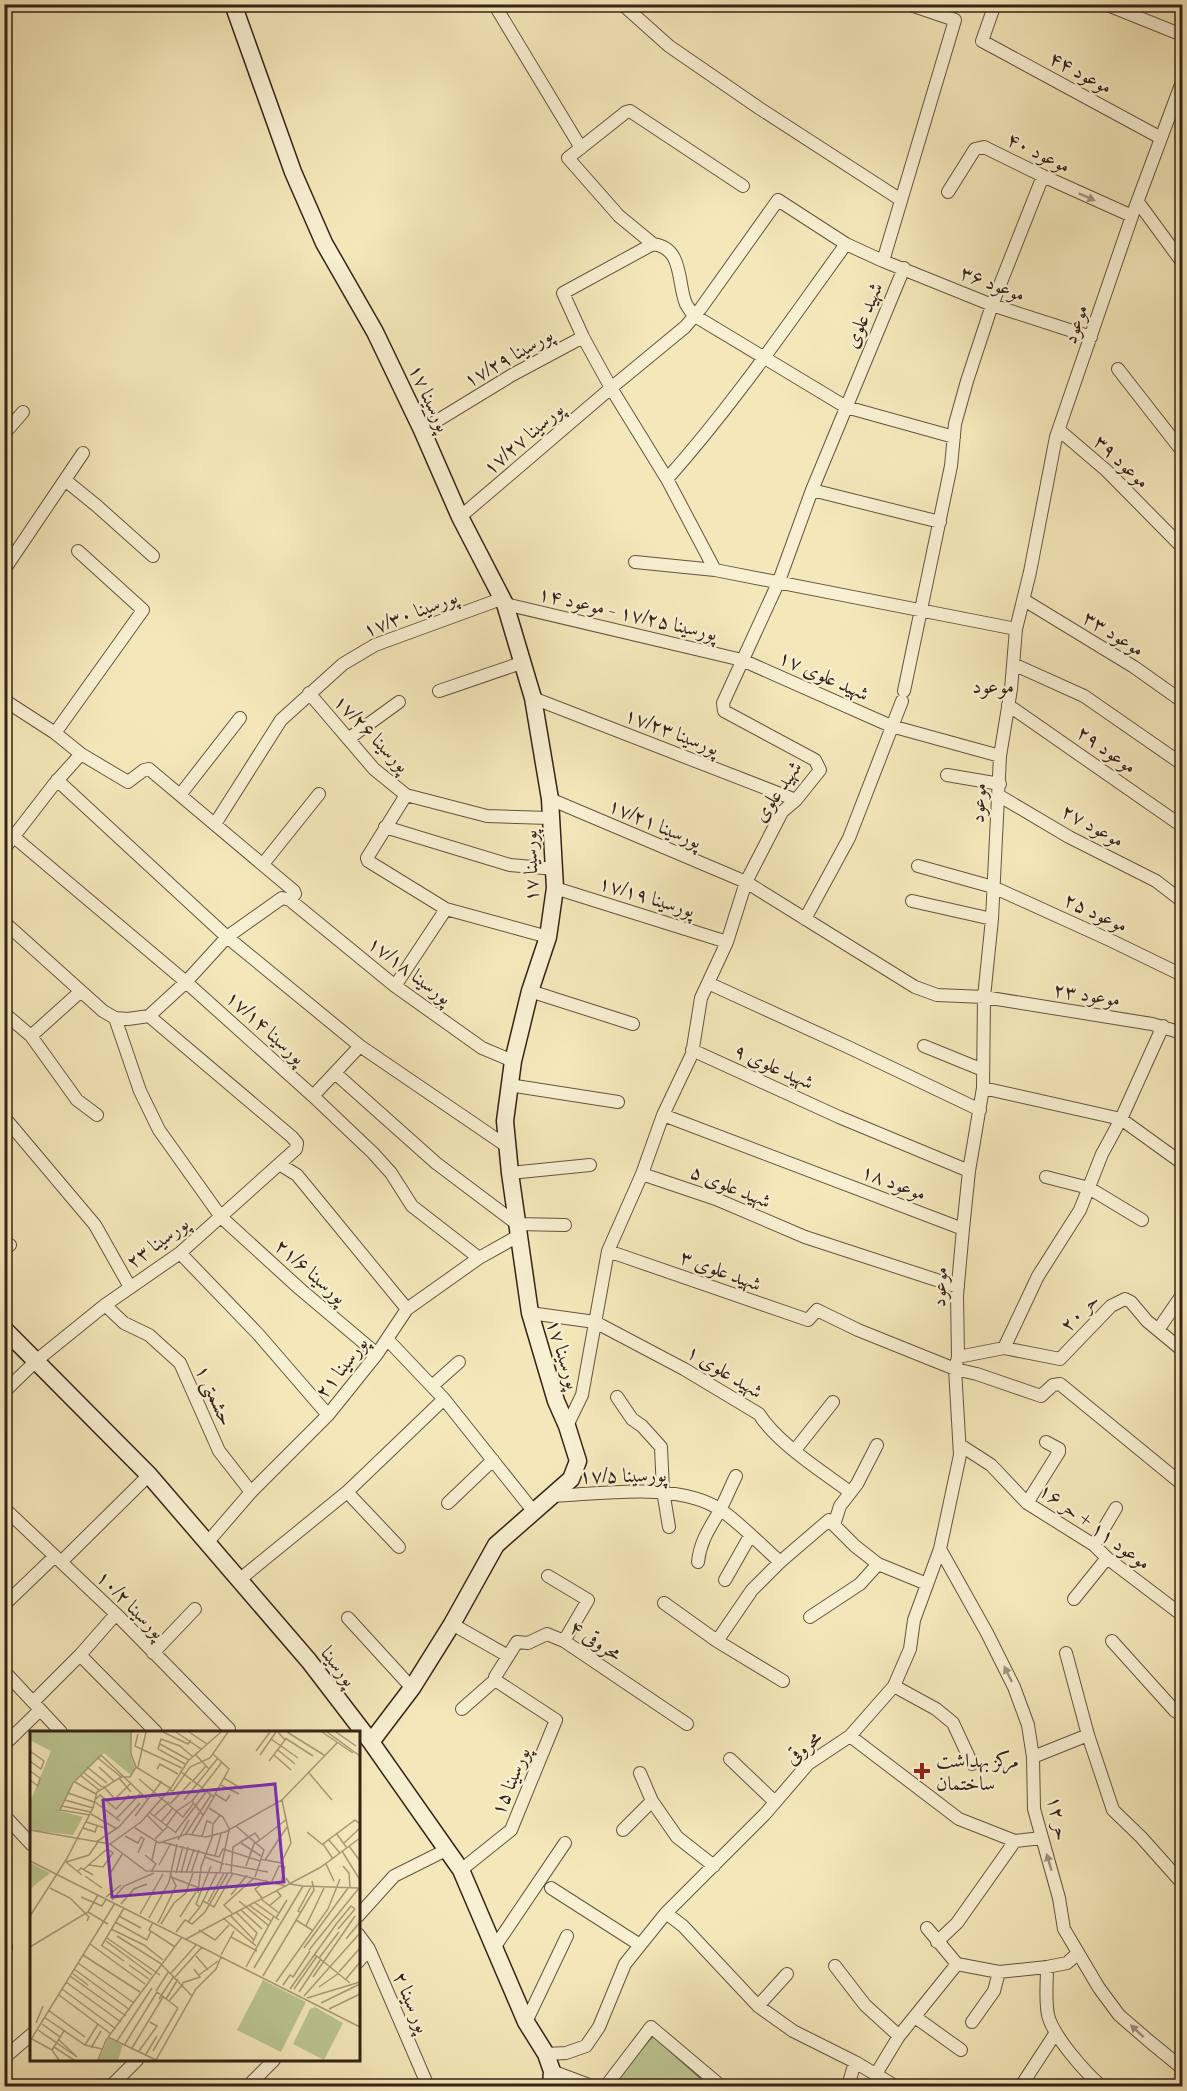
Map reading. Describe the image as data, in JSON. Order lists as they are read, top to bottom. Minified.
{"streets":{"street":["موعود ۴۴","موعود ۴۰","موعود ۳۶","شهید علوی","موعود","پورسینا ۱۷/۲۹","پورسینا ۱۷","پورسینا ۱۷/۲۷","موعود ۳۹","پورسینا ۱۷/۳۰","پورسینا ۱۷/۲۵ - موعود ۱۴","موعود ۳۳","شهید علوی ۱۷","پورسینا ۱۷/۲۳","پورسینا ۱۷/۲۶","موعود ۲۹","پورسینا ۱۷/۲۱","موعود ۲۷","پورسینا ۱۷/۱۹","موعود ۲۵","پورسینا ۱۷/۱۸","موعود ۲۳","پورسینا ۱۷/۱۴","شهید علوی ۹","موعود ۱۸","شهید علوی ۵","پورسینا ۲۳","شهید علوی ۳","پورسینا ۲۱/۶","حر ۲۰","پورسینا ۲۱","شهید علوی ۱","حشمتی ۱","پورسینا ۱۷/۵","موعود ۱۱ + حر ۱۶","پورسینا ۱۰/۲","محروقی ۴","پورسینا","محروقی","پورسینا ۱۵","حر ۱۲","پور سینا ۲"]},"crossings":[["موعود ۴۴","موعود"],["موعود ۴۰","موعود"],["موعود ۳۶","شهید علوی"],["موعود ۳۶","موعود"],["موعود ۳۶","پورسینا ۱۷/۲۷"],["شهید علوی","پورسینا ۱۷"],["شهید علوی","پورسینا ۱۷/۲۵ - موعود ۱۴"],["شهید علوی","شهید علوی ۱۷"],["شهید علوی","پورسینا ۱۷/۲۳"],["شهید علوی","پورسینا ۱۷/۲۱"],["شهید علوی","پورسینا ۱۷/۱۹"],["شهید علوی","شهید علوی ۹"],["شهید علوی","موعود ۱۸"],["شهید علوی","شهید علوی ۵"],["شهید علوی","شهید علوی ۳"],["شهید علوی","شهید علوی ۱"],["موعود","موعود ۳۹"],["موعود","موعود ۳۳"],["موعود","شهید علوی ۱۷"],["موعود","موعود ۲۹"],["موعود","موعود ۲۷"],["موعود","موعود ۲۵"],["موعود","موعود ۲۳"],["موعود","شهید علوی ۹"],["موعود","موعود ۱۸"],["موعود","شهید علوی ۵"],["موعود","شهید علوی ۳"],["موعود","موعود ۱۱ + حر ۱۶"],["موعود","محروقی"],["موعود","حر ۱۲"],["پورسینا ۱۷/۲۹","پورسینا ۱۷"],["پورسینا ۱۷","پورسینا ۱۷/۲۷"],["پورسینا ۱۷","پورسینا ۱۷/۳۰"],["پورسینا ۱۷","پورسینا ۱۷/۲۵ - موعود ۱۴"],["پورسینا ۱۷","پورسینا ۱۷/۲۳"],["پورسینا ۱۷","پورسینا ۱۷/۲۶"],["پورسینا ۱۷","پورسینا ۱۷/۲۱"],["پورسینا ۱۷","پورسینا ۱۷/۱۹"],["پورسینا ۱۷","پورسینا ۱۷/۱۸"],["پورسینا ۱۷","پورسینا ۲۱"],["پورسینا ۱۷","شهید علوی ۱"],["پورسینا ۱۷","پورسینا ۱۷/۵"],["پورسینا ۱۷","پورسینا"],["پورسینا ۱۷/۳۰","پورسینا ۱۷/۲۵ - موعود ۱۴"],["پورسینا ۱۷/۳۰","پورسینا ۱۷/۲۶"],["پورسینا ۱۷/۲۵ - موعود ۱۴","شهید علوی ۱۷"],["پورسینا ۱۷/۲۱","موعود ۲۳"],["پورسینا ۱۷/۱۴","پورسینا ۲۱"],["پورسینا ۲۳","پورسینا ۲۱/۶"],["پورسینا ۲۳","حشمتی ۱"],["پورسینا ۲۳","پورسینا"],["پورسینا ۲۱/۶","پورسینا ۲۱"],["پورسینا ۲۱","حشمتی ۱"],["پورسینا ۲۱","پورسینا"],["محروقی ۴","پورسینا ۱۵"],["پورسینا","محروقی"],["پورسینا","پورسینا ۱۵"],["محروقی","حر ۱۲"]],"one_way":["موعود ۴۰"],"districts":["موعود"],"places":{"health":["مرکز بهداشت ساختمان"]}}
